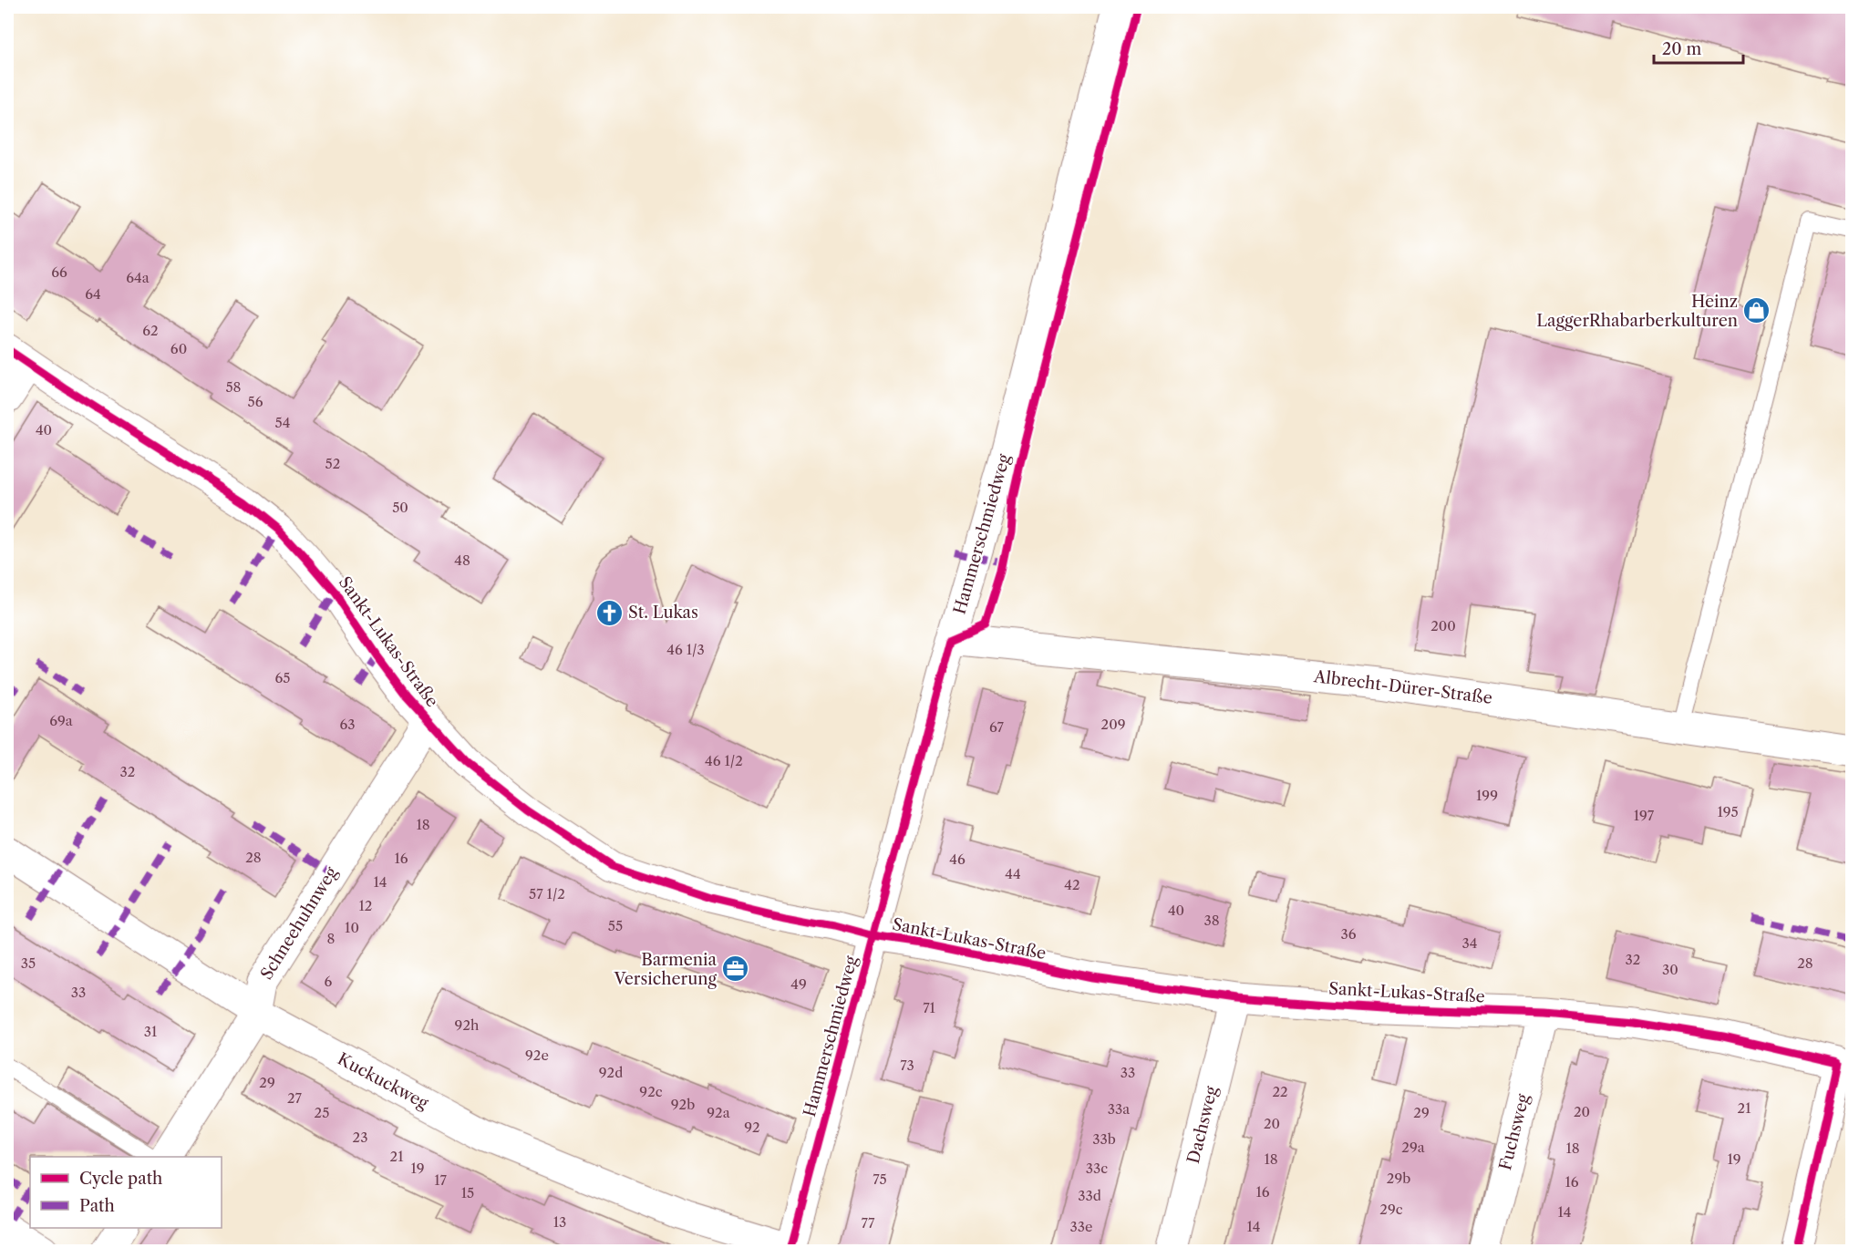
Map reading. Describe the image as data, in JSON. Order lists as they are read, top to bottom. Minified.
{"streets":{"street":["Hammerschmiedweg","Sankt-Lukas-Straße","Albrecht-Dürer-Straße","Schneehuhnweg","Kuckuckweg","Dachsweg","Fuchsweg"]},"crossings":[["Hammerschmiedweg","Sankt-Lukas-Straße"],["Hammerschmiedweg","Albrecht-Dürer-Straße"],["Hammerschmiedweg","Kuckuckweg"],["Sankt-Lukas-Straße","Schneehuhnweg"],["Sankt-Lukas-Straße","Dachsweg"],["Sankt-Lukas-Straße","Fuchsweg"],["Schneehuhnweg","Kuckuckweg"]],"places":{"shop":["Heinz LaggerRhabarberkulturen"],"church":["St. Lukas"],"office":["Barmenia Versicherung"]},"house_numbers":["66","64a","64","62","60","58","56","54","40","52","50","48","200","46 1/3","65","69a","63","209","67","46 1/2","32","199","195","197","18","28","16","46","44","14","42","57 1/2","12","40","38","55","10","36","8","34","32","35","28","30","6","49","33","71","92h","31","92e","73","92d","33","29","92c","22","27","92b","21","33a","20","25","92a","29","20","92","23","33b","29a","18","21","18","19","19","33c","29b","75","17","16","16","15","33d","29c","14","13","77","33e","14"],"legend":["Cycle path","Path"],"scale_bar":"20 m"}
